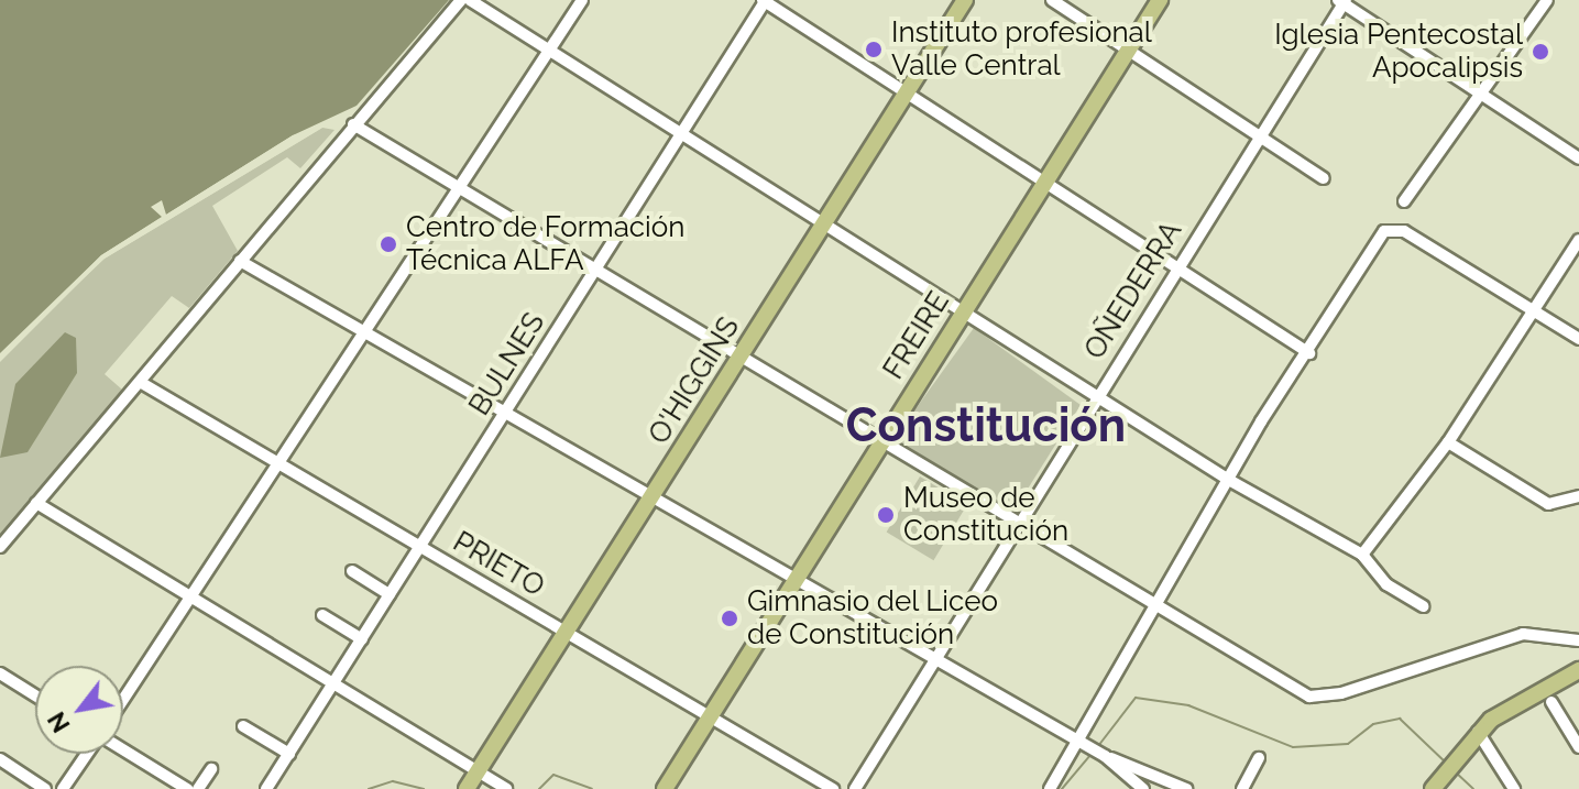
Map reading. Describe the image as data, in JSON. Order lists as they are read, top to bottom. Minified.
{"streets":{"main road":["FREIRE","O'HIGGINS"],"street":["OÑEDERRA","BULNES","PRIETO"]},"crossings":[["FREIRE","PRIETO"],["BULNES","PRIETO"],["O'HIGGINS","PRIETO"]],"districts":["Constitución"],"places":["Instituto profesional Valle Central","Iglesia Pentecostal Apocalipsis","Centro de Formación Técnica ALFA","Museo de Constitución","Gimnasio del Liceo de Constitución"],"north":"bottom left"}
